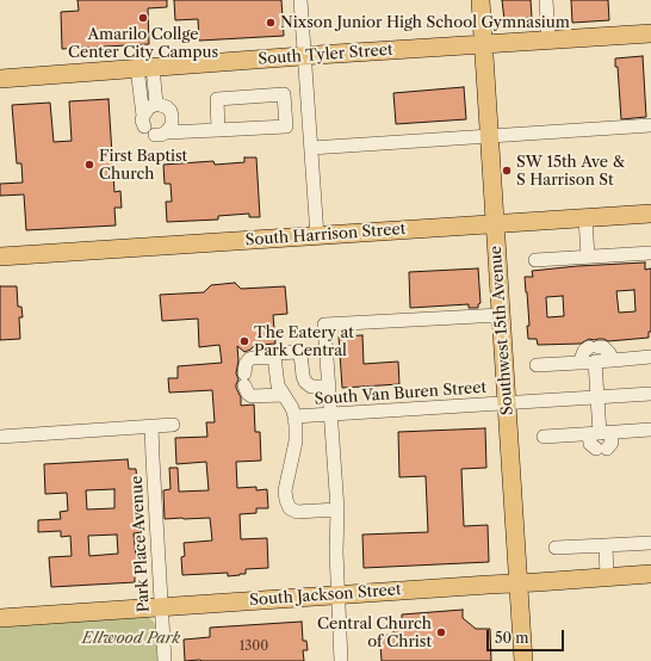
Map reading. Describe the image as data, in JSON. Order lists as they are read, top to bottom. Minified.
{"streets":{"main road":["South Tyler Street","South Harrison Street","Southwest 15th Avenue","South Jackson Street"],"street":["South Van Buren Street","Park Place Avenue"]},"crossings":[["South Tyler Street","Southwest 15th Avenue"],["South Harrison Street","Southwest 15th Avenue"],["Southwest 15th Avenue","South Van Buren Street"],["Southwest 15th Avenue","South Jackson Street"],["Park Place Avenue","South Jackson Street"]],"parks":["Ellwood Park"],"places":["Amarilo Collge Center City Campus","Nixson Junior High School Gymnasium","First Baptist Church","SW 15th Ave & S Harrison St","The Eatery at Park Central","Central Church of Christ"],"house_numbers":["1300"],"scale_bar":"50 m"}
